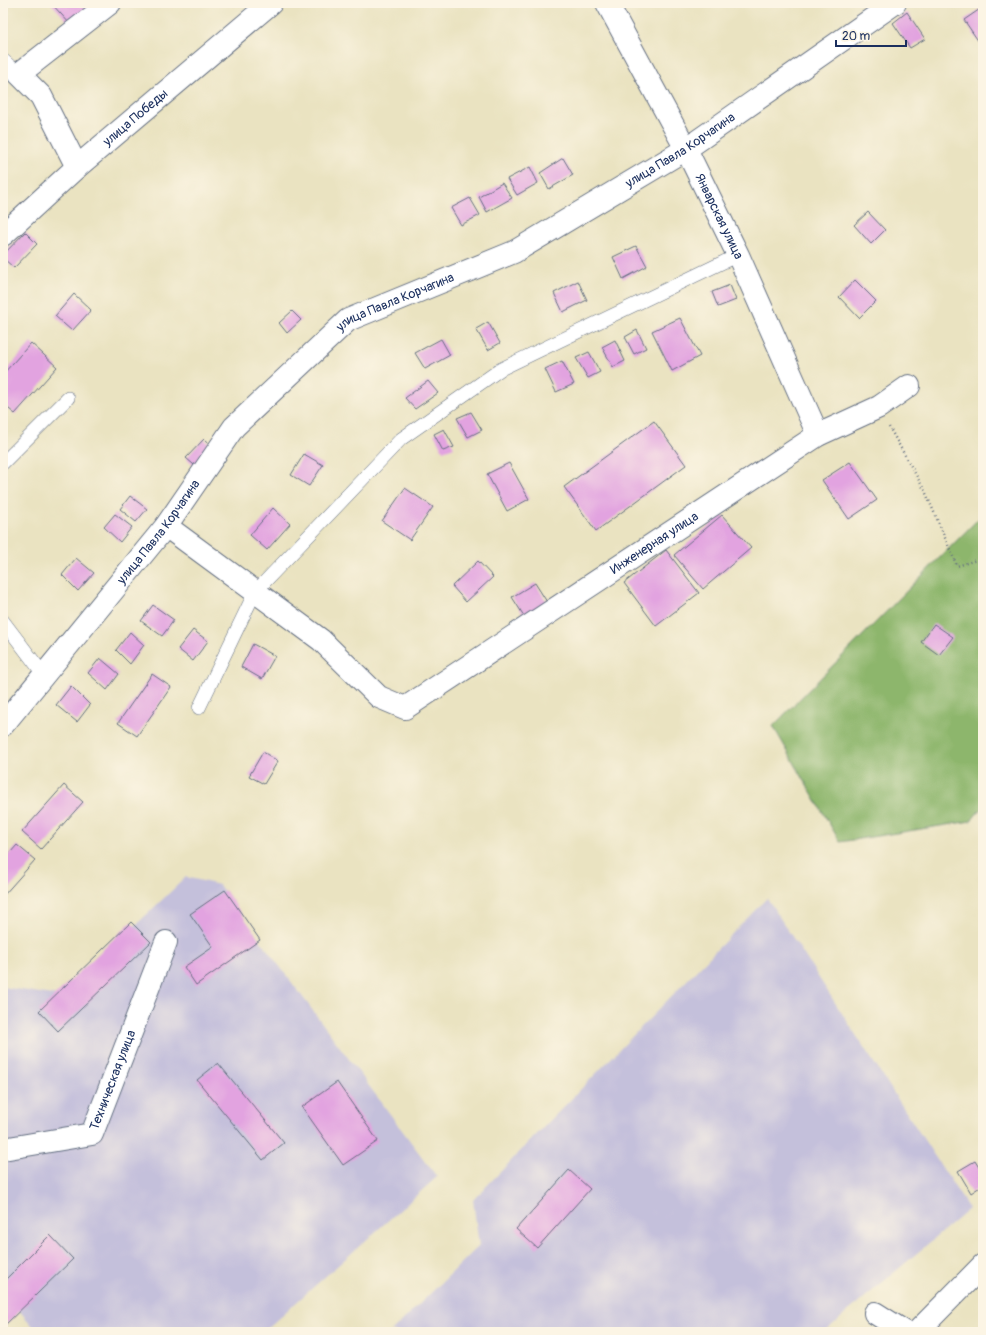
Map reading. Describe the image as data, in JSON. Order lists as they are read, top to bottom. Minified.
{"streets":{"street":["улица Победы","улица Павла Корчагина","Январская улица","Инженерная улица","Техническая улица"]},"crossings":[["улица Павла Корчагина","Январская улица"],["Январская улица","Инженерная улица"]],"scale_bar":"20 m"}
